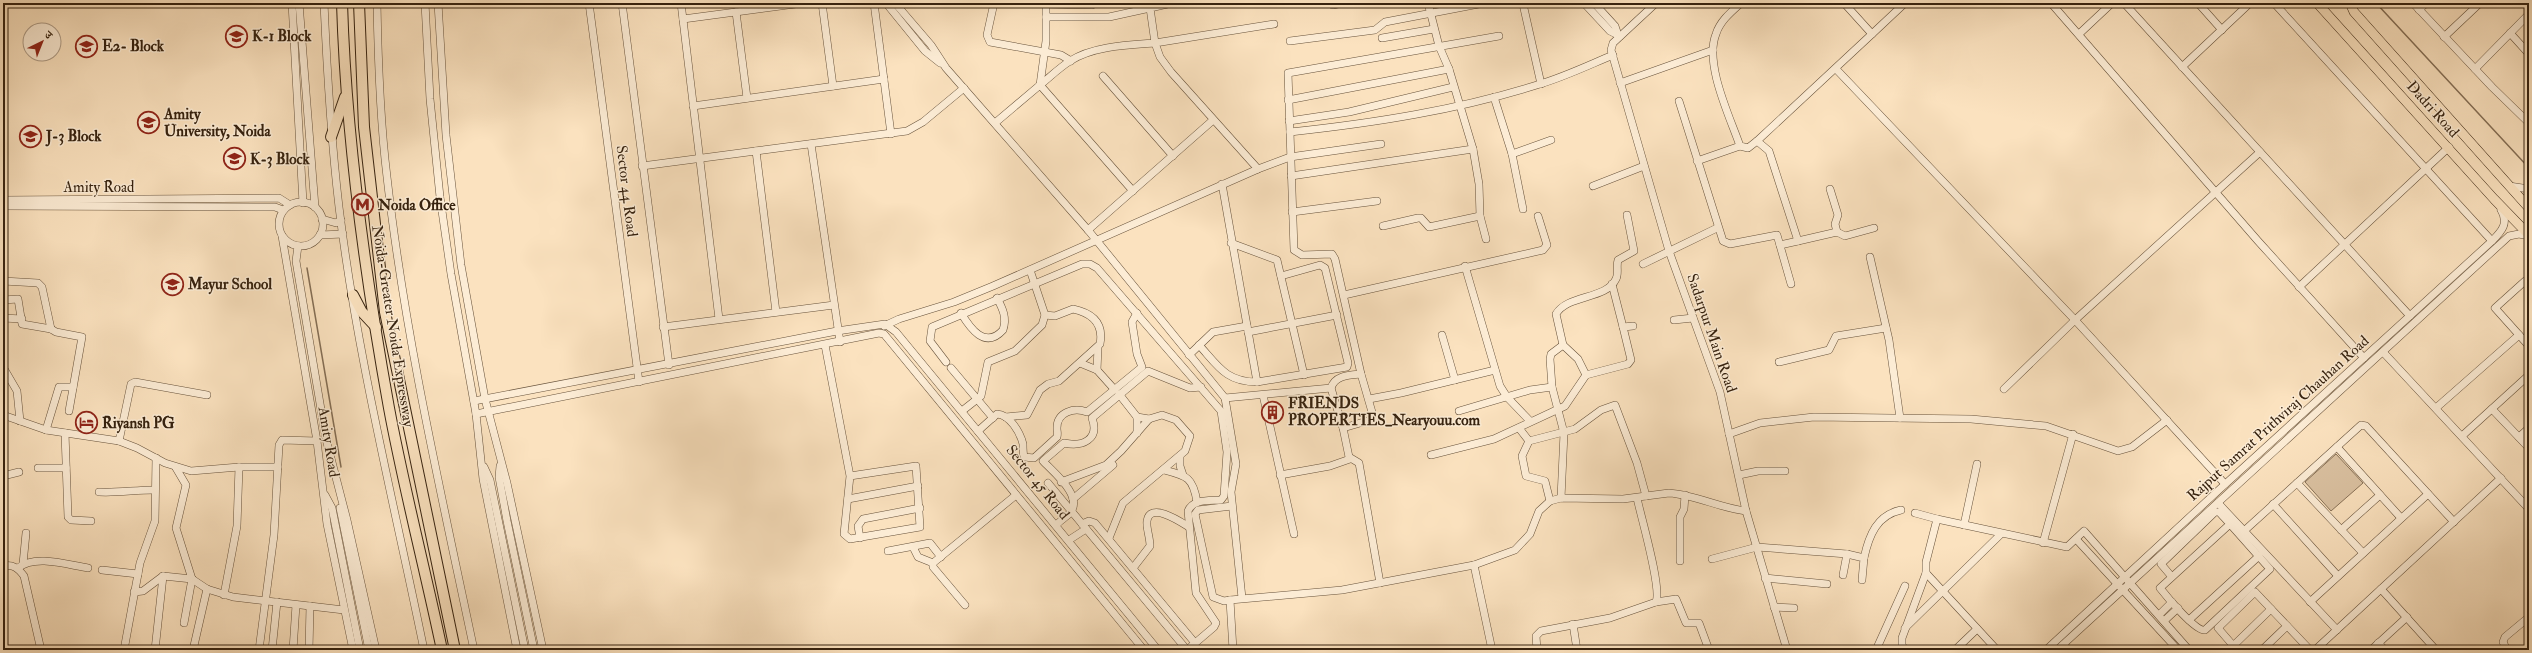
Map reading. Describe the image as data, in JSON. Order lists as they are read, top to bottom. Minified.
{"streets":{"highway":["Noida-Greater Noida Expressway"],"main road":["Dadri Road"],"street":["Amity Road","Sector 44 Road","Sadarpur Main Road","Rajput Samrat Prithviraj Chauhan Road","Sector 45 Road"]},"crossings":[["Dadri Road","Rajput Samrat Prithviraj Chauhan Road"]],"places":{"school or university":["K-1 Block","E2- Block","Amity University, Noida","J-3 Block","K-3 Block","Mayur School"],"metro station":["Noida Office"],"building":["FRIENDS PROPERTIES_Nearyouu.com"],"hotel":["Riyansh PG"]},"north":"top right"}
